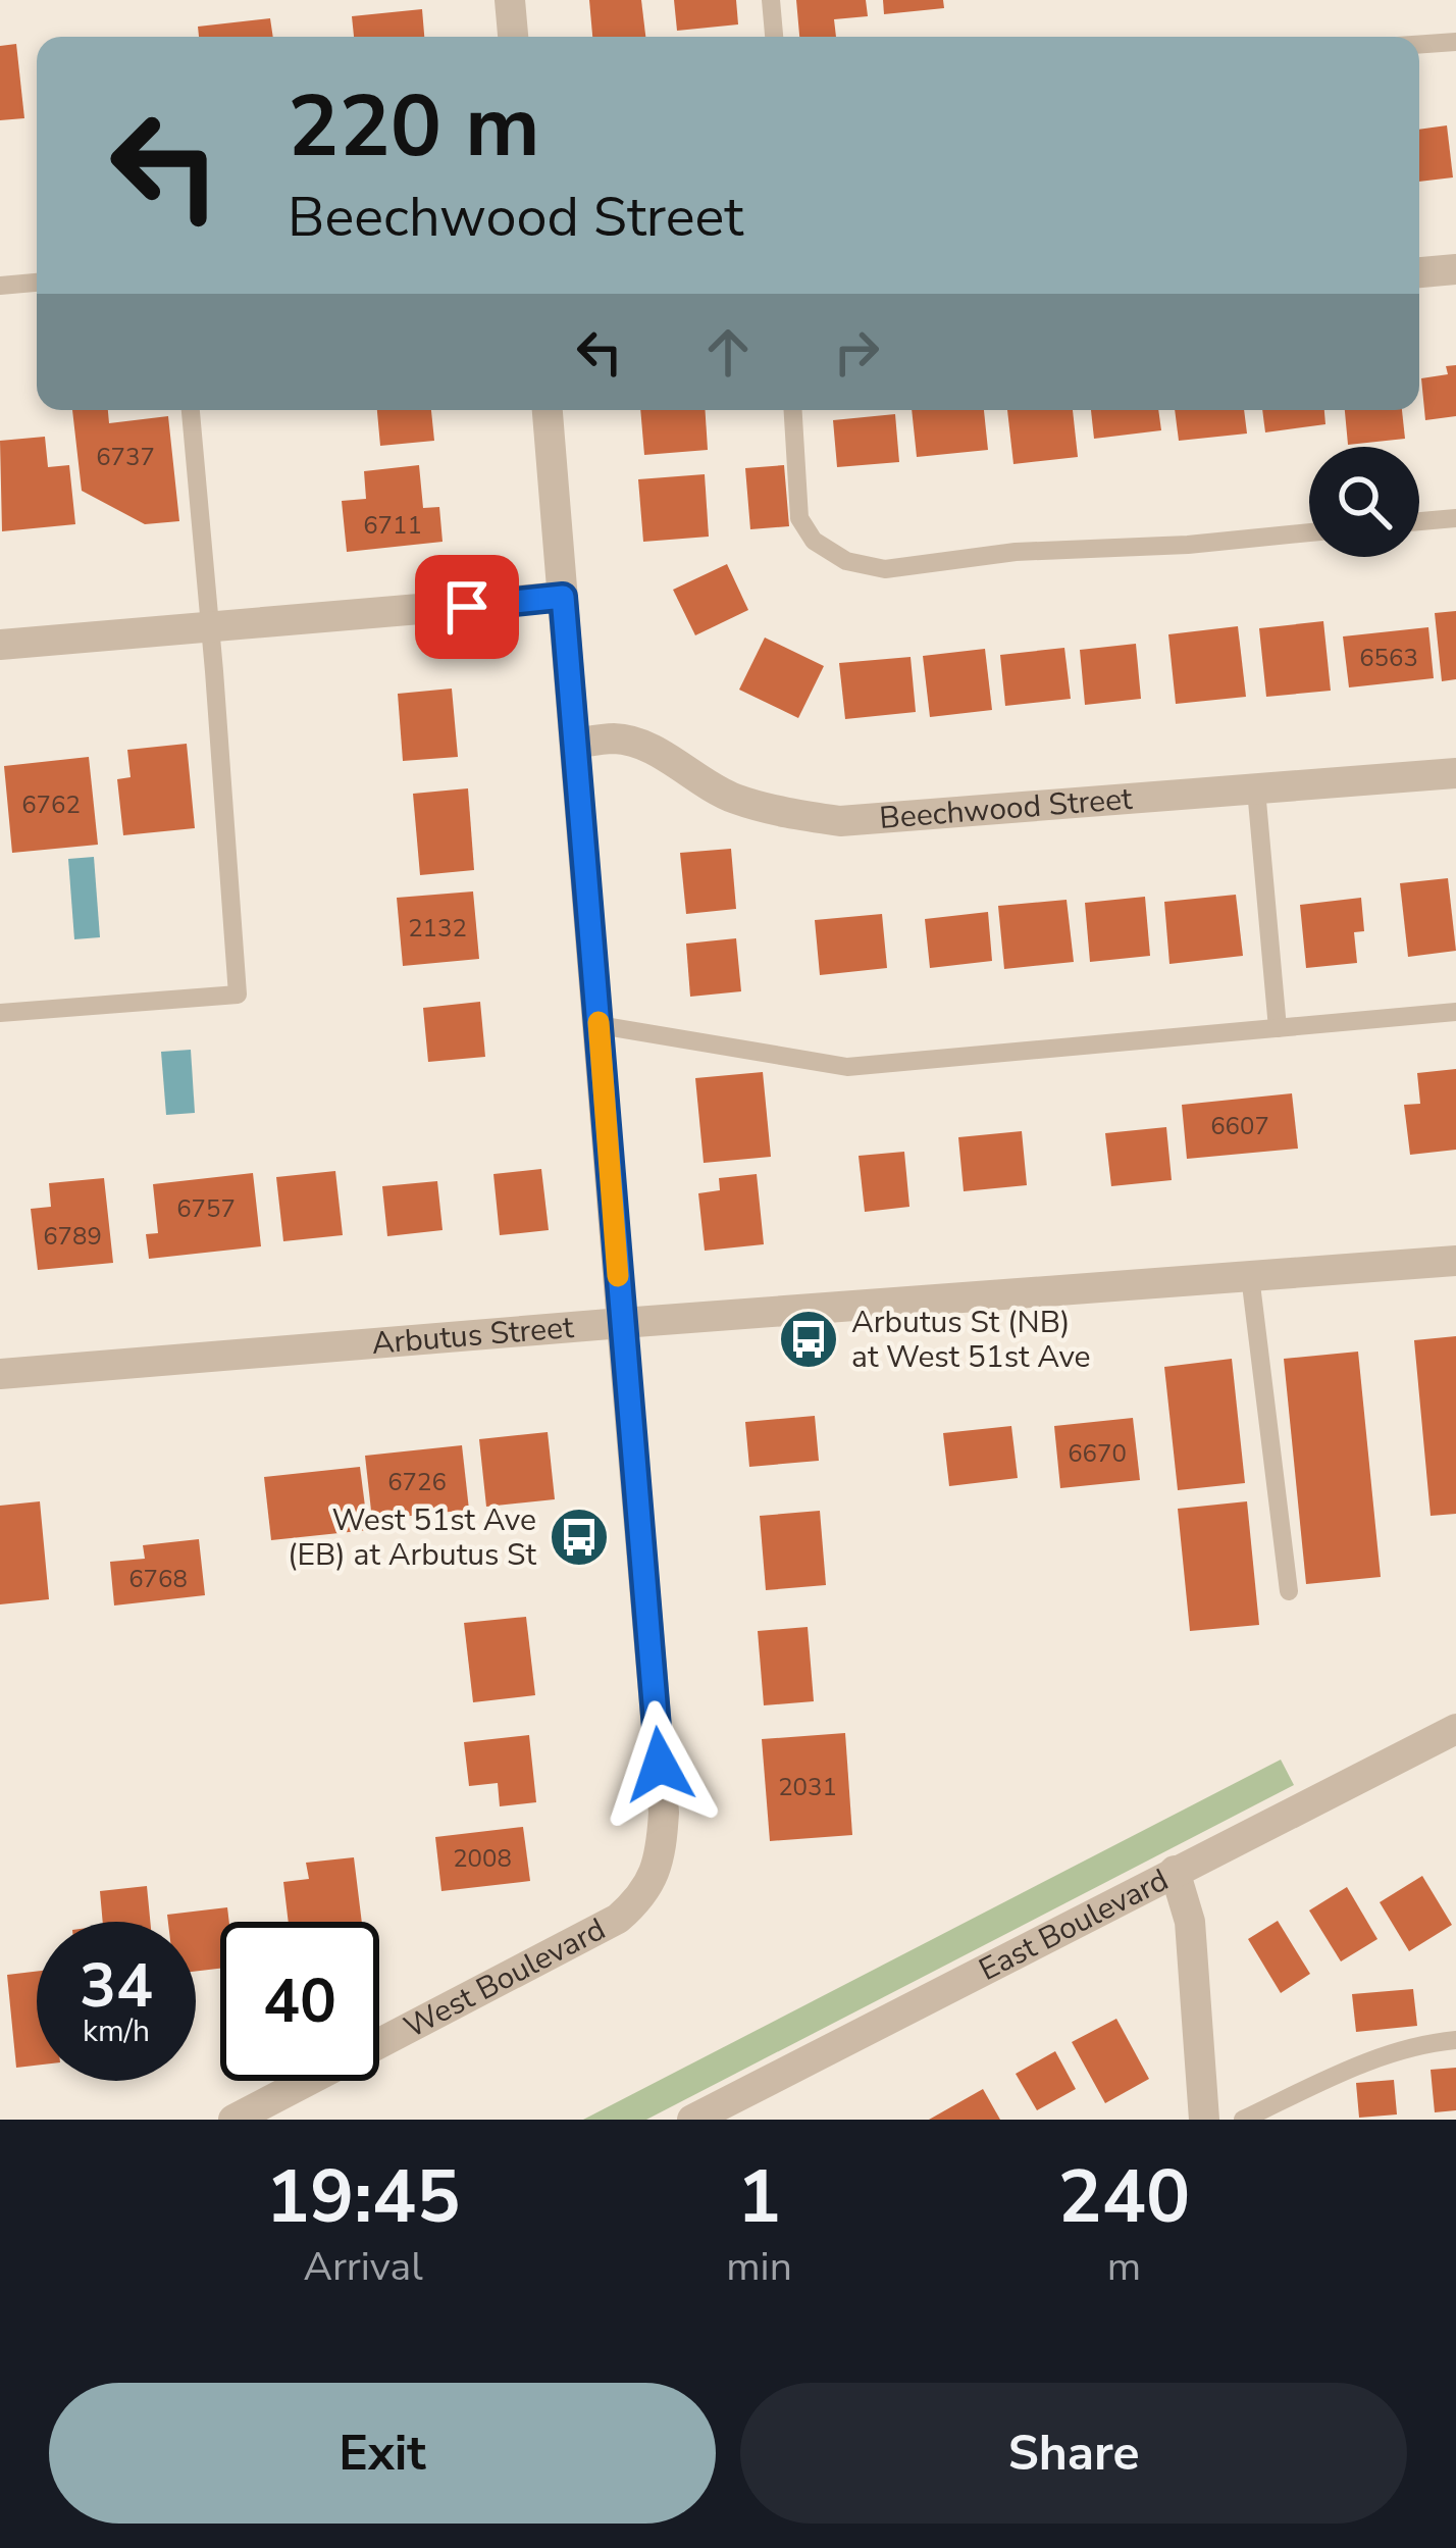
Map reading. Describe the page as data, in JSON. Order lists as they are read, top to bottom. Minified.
{"streets":{"street":["Beechwood Street","Arbutus Street","East Boulevard","West Boulevard"]},"crossings":[["Arbutus Street","West Boulevard"]],"places":{"bus stop":["Arbutus St (NB) at West 51st Ave","West 51st Ave (EB) at Arbutus St"]},"house_numbers":["6737","6711","6563","6762","2132","6607","6757","6789","6670","6726","6768","2031","2008"],"page":{"turn":["220 m","Beechwood Street"],"speed":"34 km/h","limit":"40","eta":["19:45","Arrival","1","min","240","m"],"buttons":["Exit","Share"]}}
